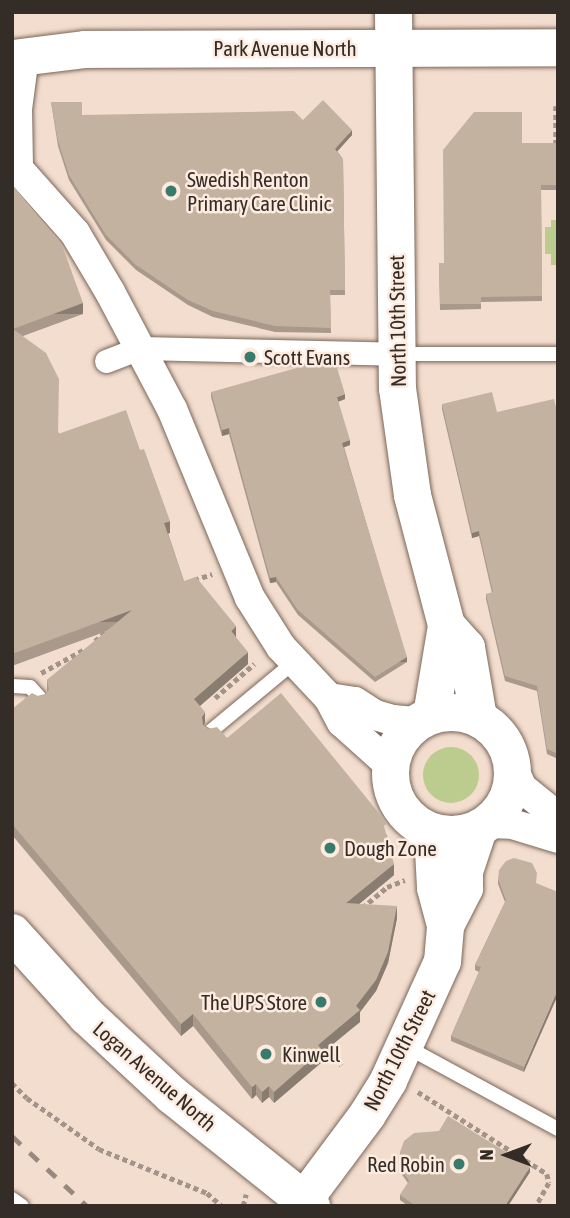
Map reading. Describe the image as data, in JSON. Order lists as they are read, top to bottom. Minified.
{"streets":{"main road":["Logan Avenue North"],"street":["Park Avenue North","North 10th Street"]},"crossings":[["Park Avenue North","North 10th Street"],["North 10th Street","Logan Avenue North"]],"places":["Swedish Renton Primary Care Clinic","Scott Evans","Dough Zone","The UPS Store","Kinwell","Red Robin"],"north":"left"}
